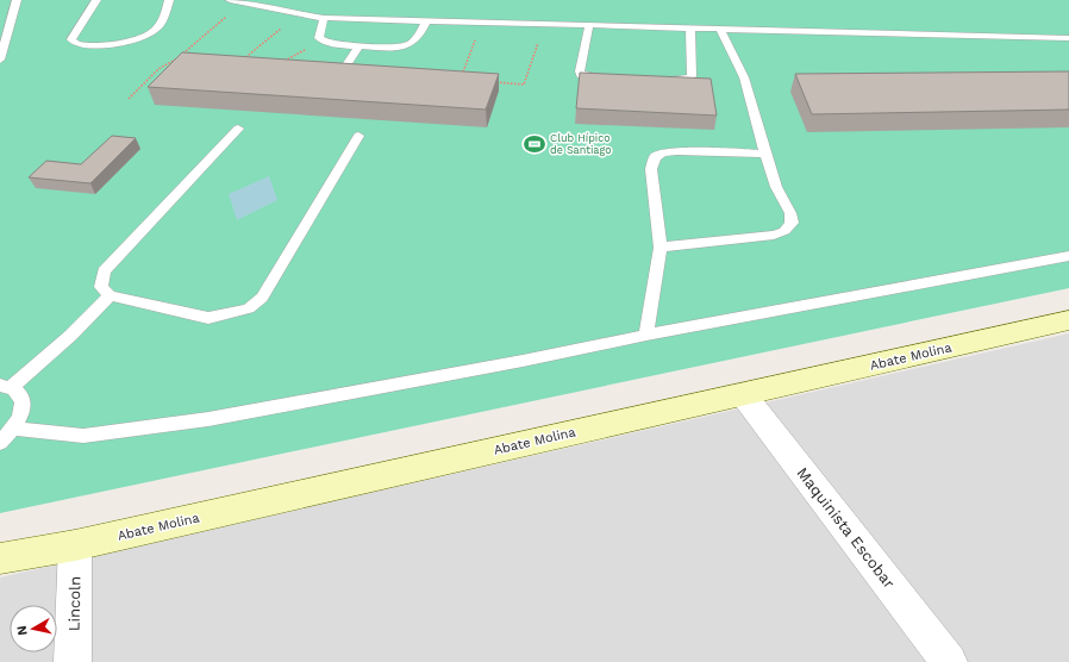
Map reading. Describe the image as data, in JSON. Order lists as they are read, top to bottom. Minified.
{"streets":{"main road":["Abate Molina"],"street":["Maquinista Escobar","Lincoln"]},"crossings":[["Abate Molina","Maquinista Escobar"],["Abate Molina","Lincoln"]],"places":{"sports":["Club Hípico de Santiago"]},"north":"left"}
